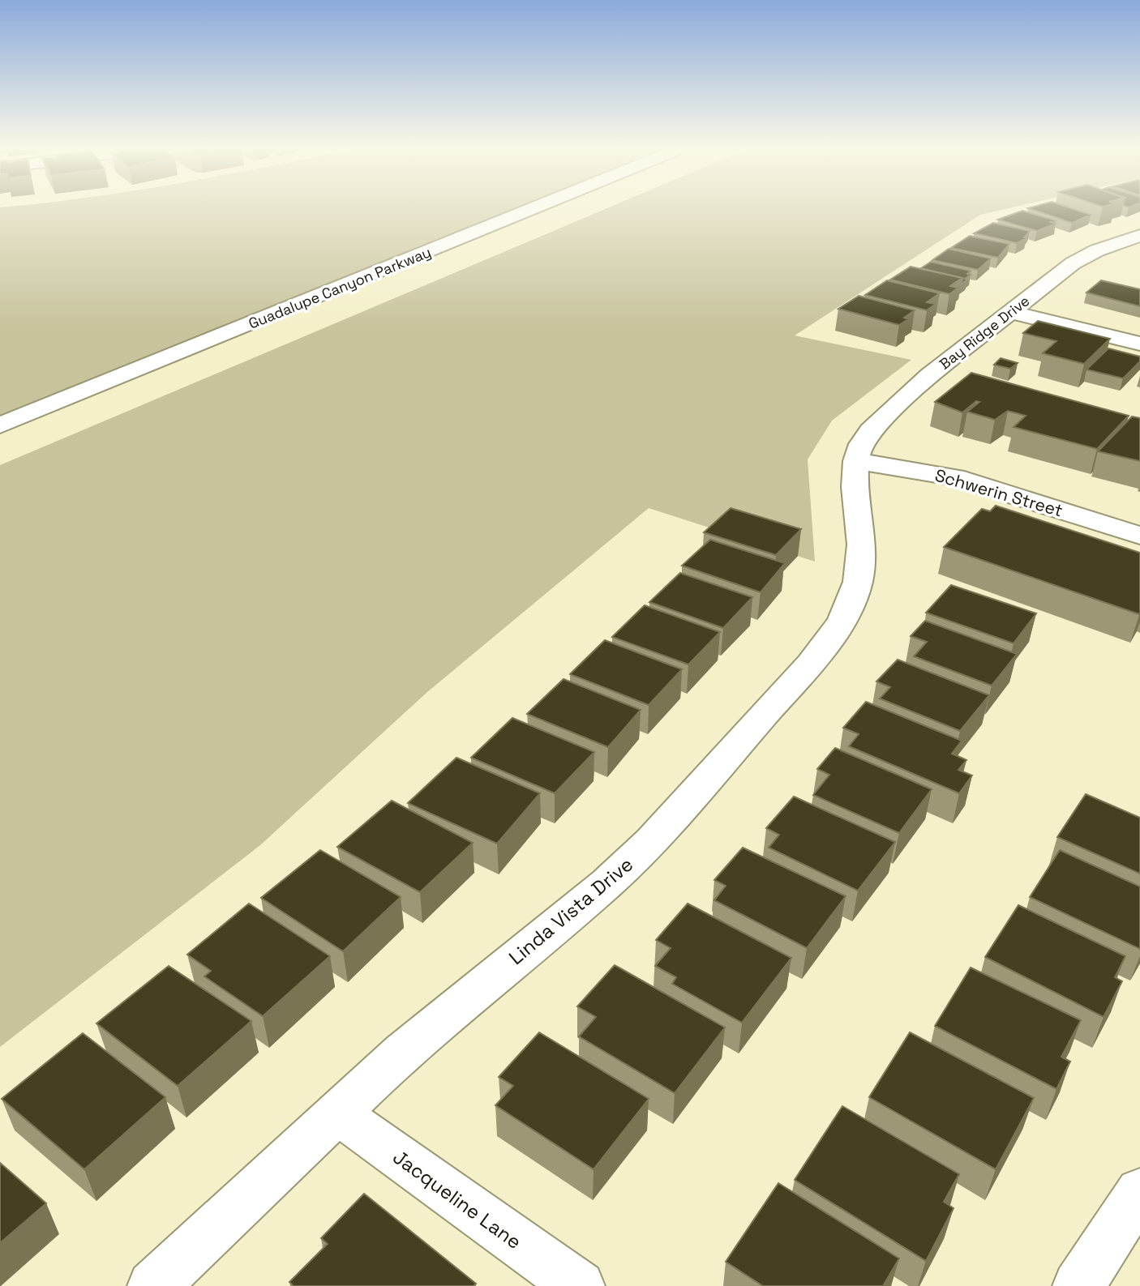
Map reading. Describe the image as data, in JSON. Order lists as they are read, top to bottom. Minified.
{"streets":{"street":["Guadalupe Canyon Parkway","Bay Ridge Drive","Schwerin Street","Linda Vista Drive","Jacqueline Lane"]},"crossings":[["Bay Ridge Drive","Schwerin Street"],["Bay Ridge Drive","Linda Vista Drive"],["Schwerin Street","Linda Vista Drive"],["Linda Vista Drive","Jacqueline Lane"]]}
